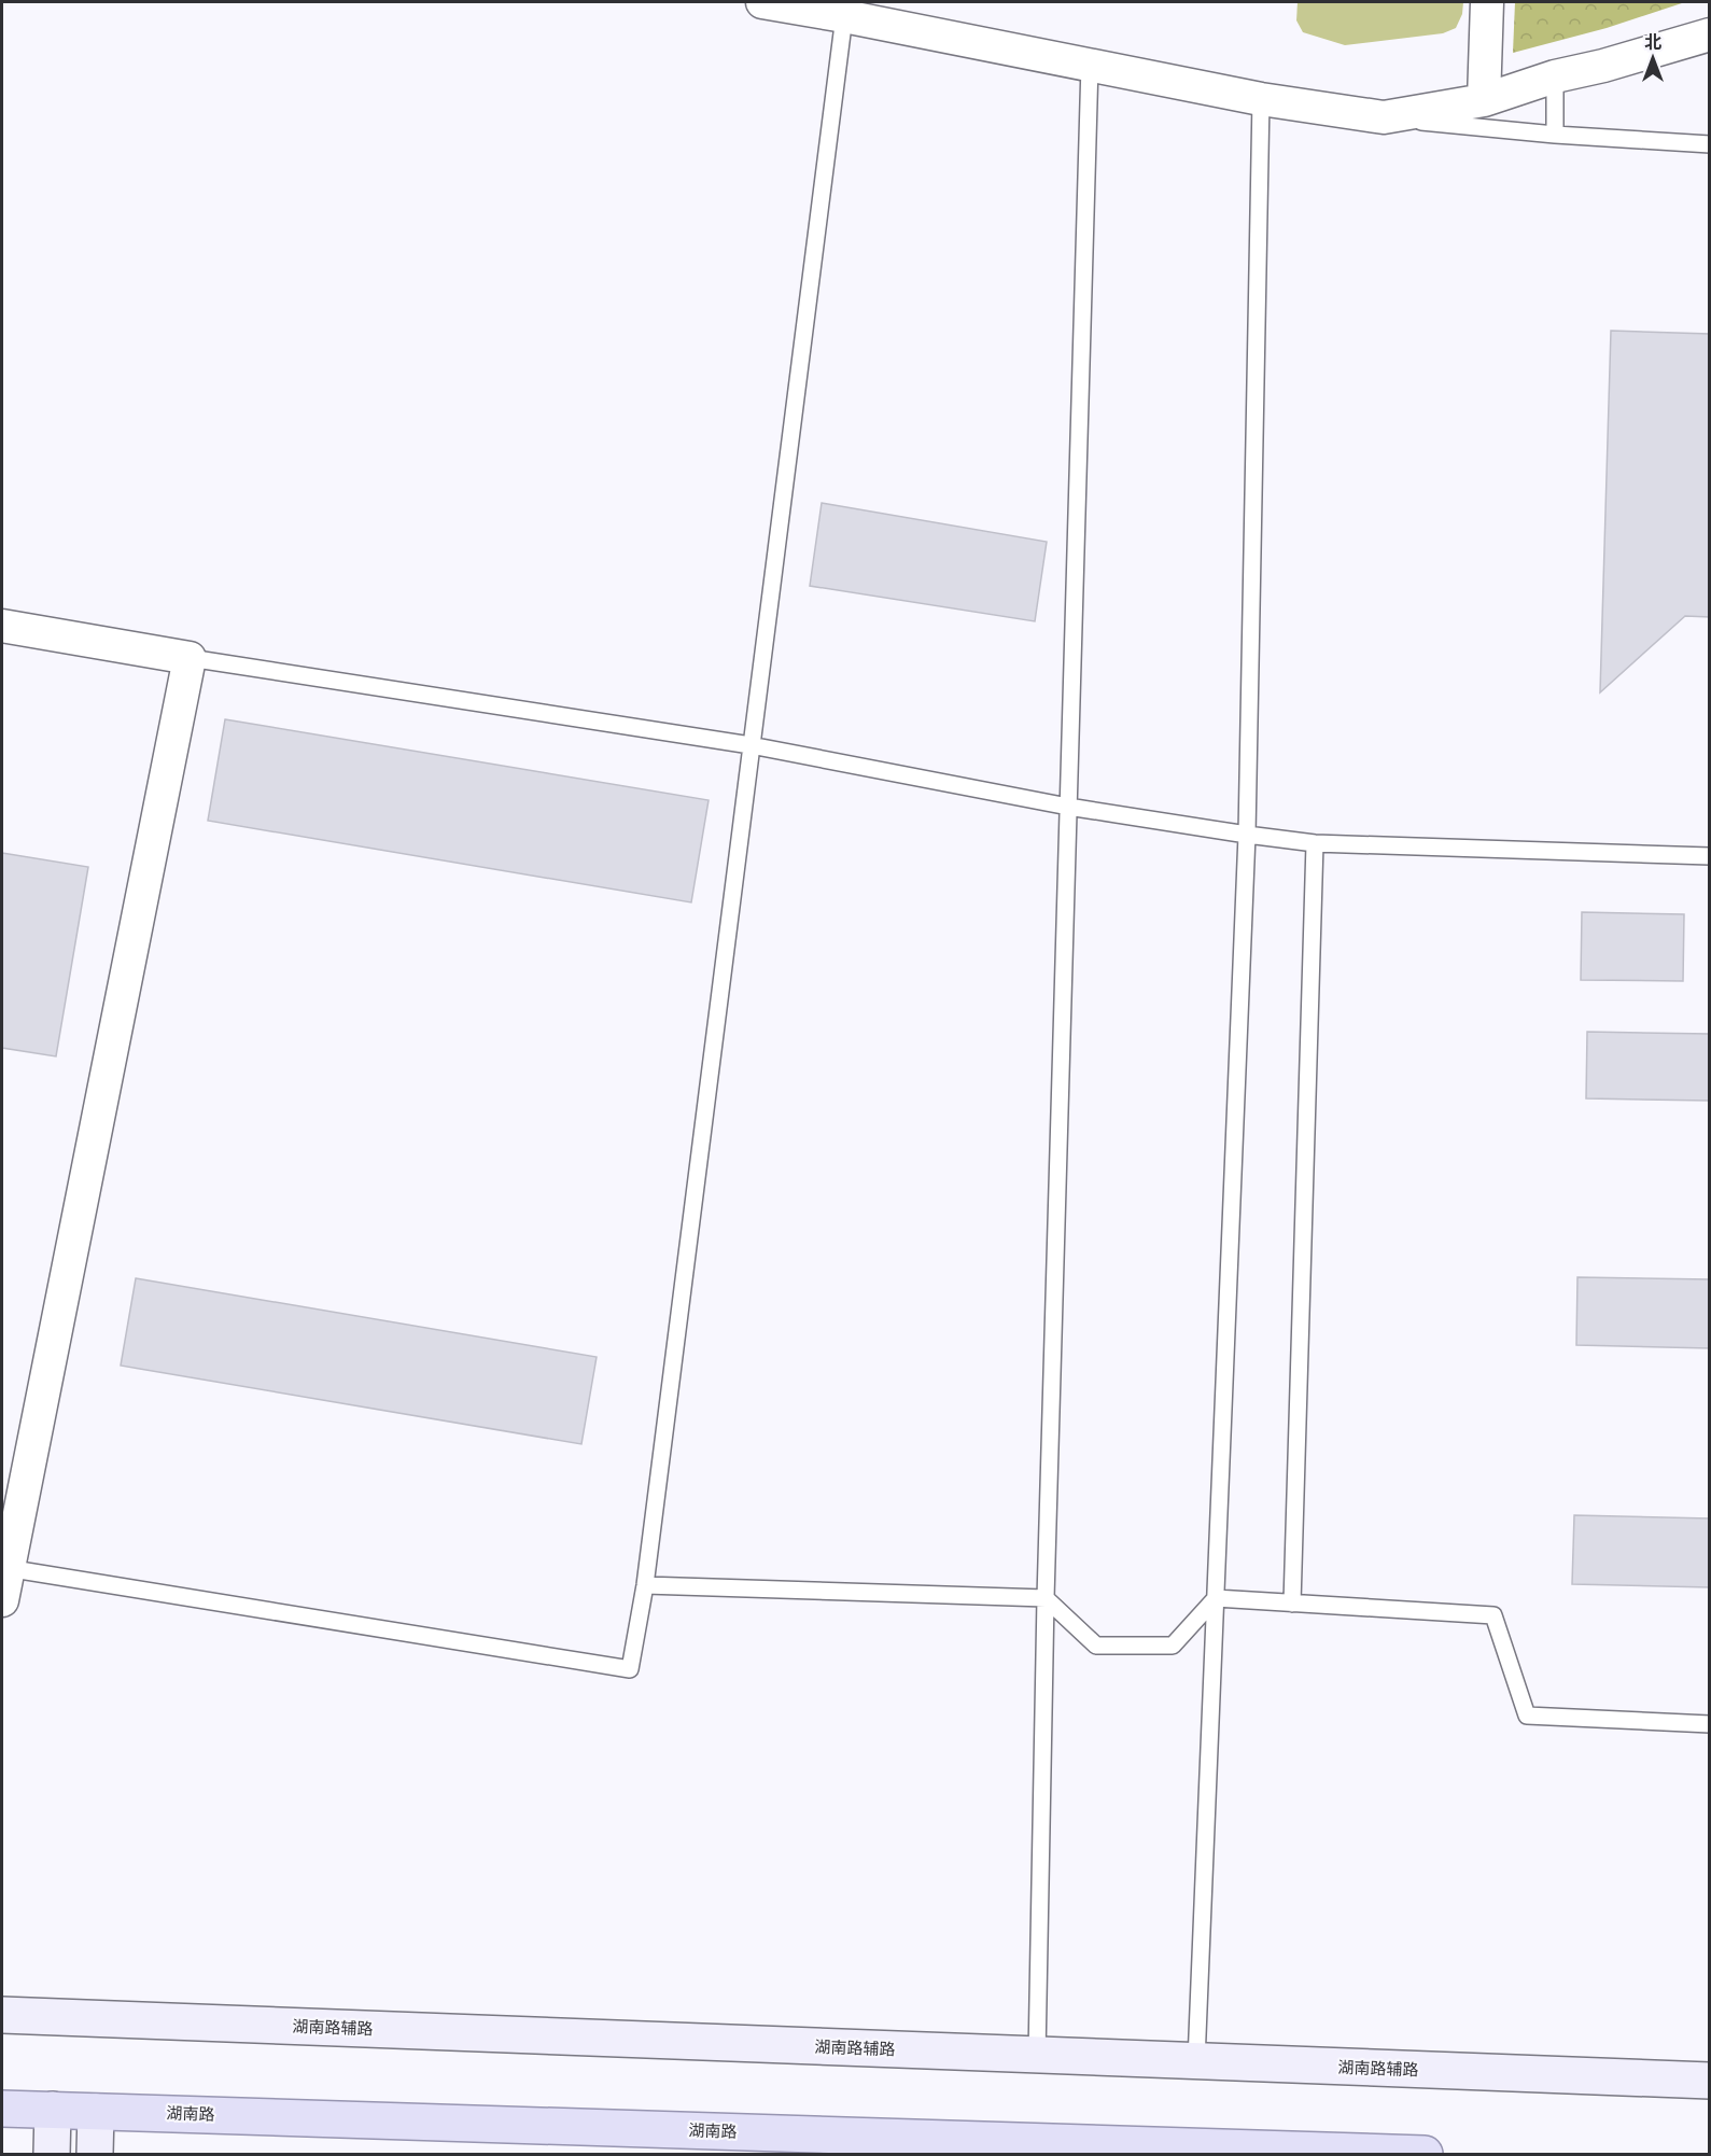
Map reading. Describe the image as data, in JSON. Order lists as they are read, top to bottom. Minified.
{"streets":{"main road":["湖南路"],"street":["湖南路辅路"]},"north":"top"}
